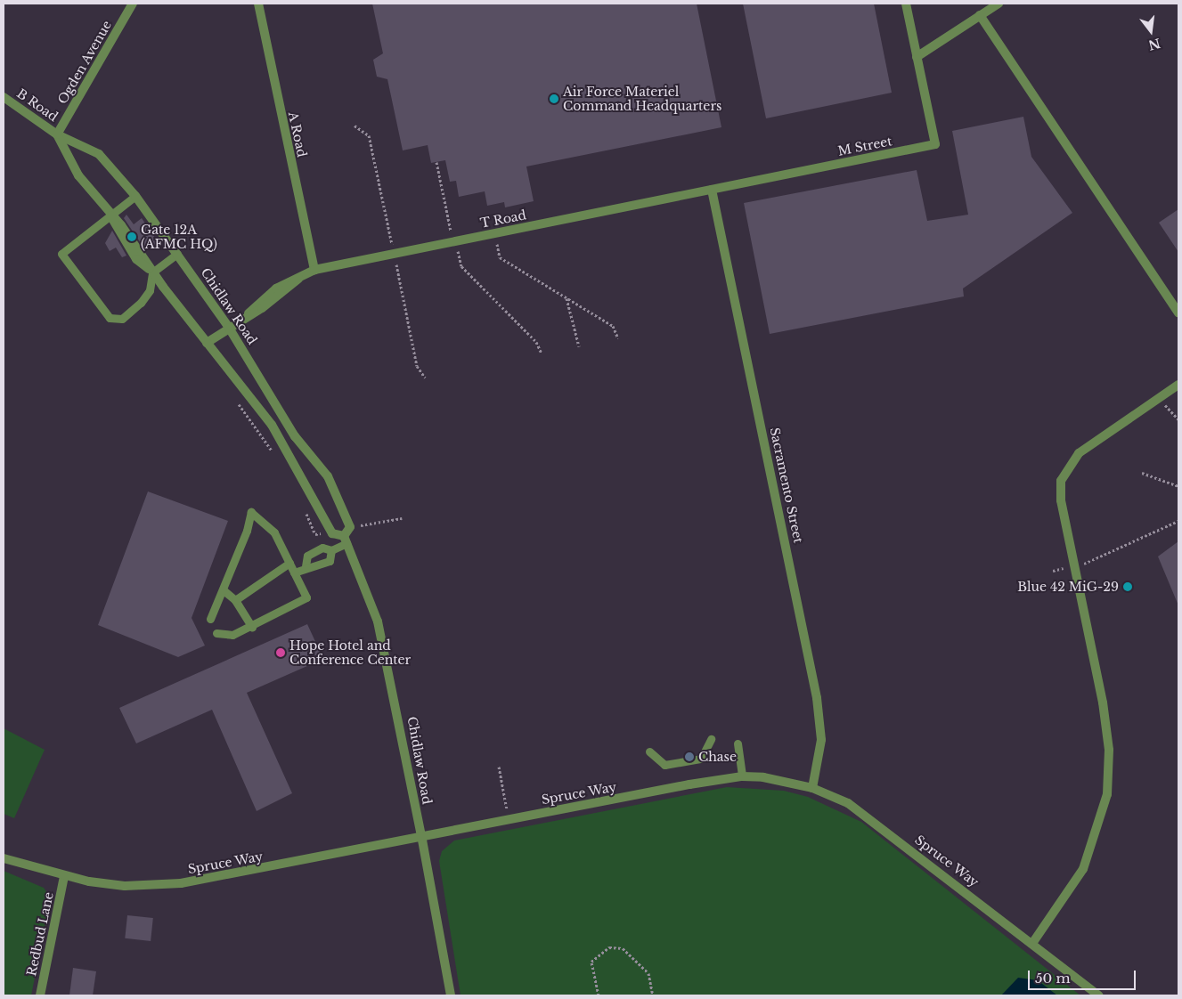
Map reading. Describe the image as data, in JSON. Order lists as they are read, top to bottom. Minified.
{"streets":{"street":["Ogden Avenue","B Road","A Road","M Street","T Road","Chidlaw Road","Sacramento Street","Spruce Way","Redbud Lane"]},"crossings":[["Ogden Avenue","B Road"],["Ogden Avenue","Chidlaw Road"],["B Road","Chidlaw Road"],["A Road","T Road"],["M Street","T Road"],["M Street","Sacramento Street"],["T Road","Chidlaw Road"],["T Road","Sacramento Street"],["Chidlaw Road","Spruce Way"],["Sacramento Street","Spruce Way"],["Spruce Way","Redbud Lane"]],"places":["Air Force Materiel Command Headquarters","Gate 12A (AFMC HQ)","Blue 42 MiG-29","Hope Hotel and Conference Center","Chase"],"scale_bar":"50 m","north":"bottom"}
